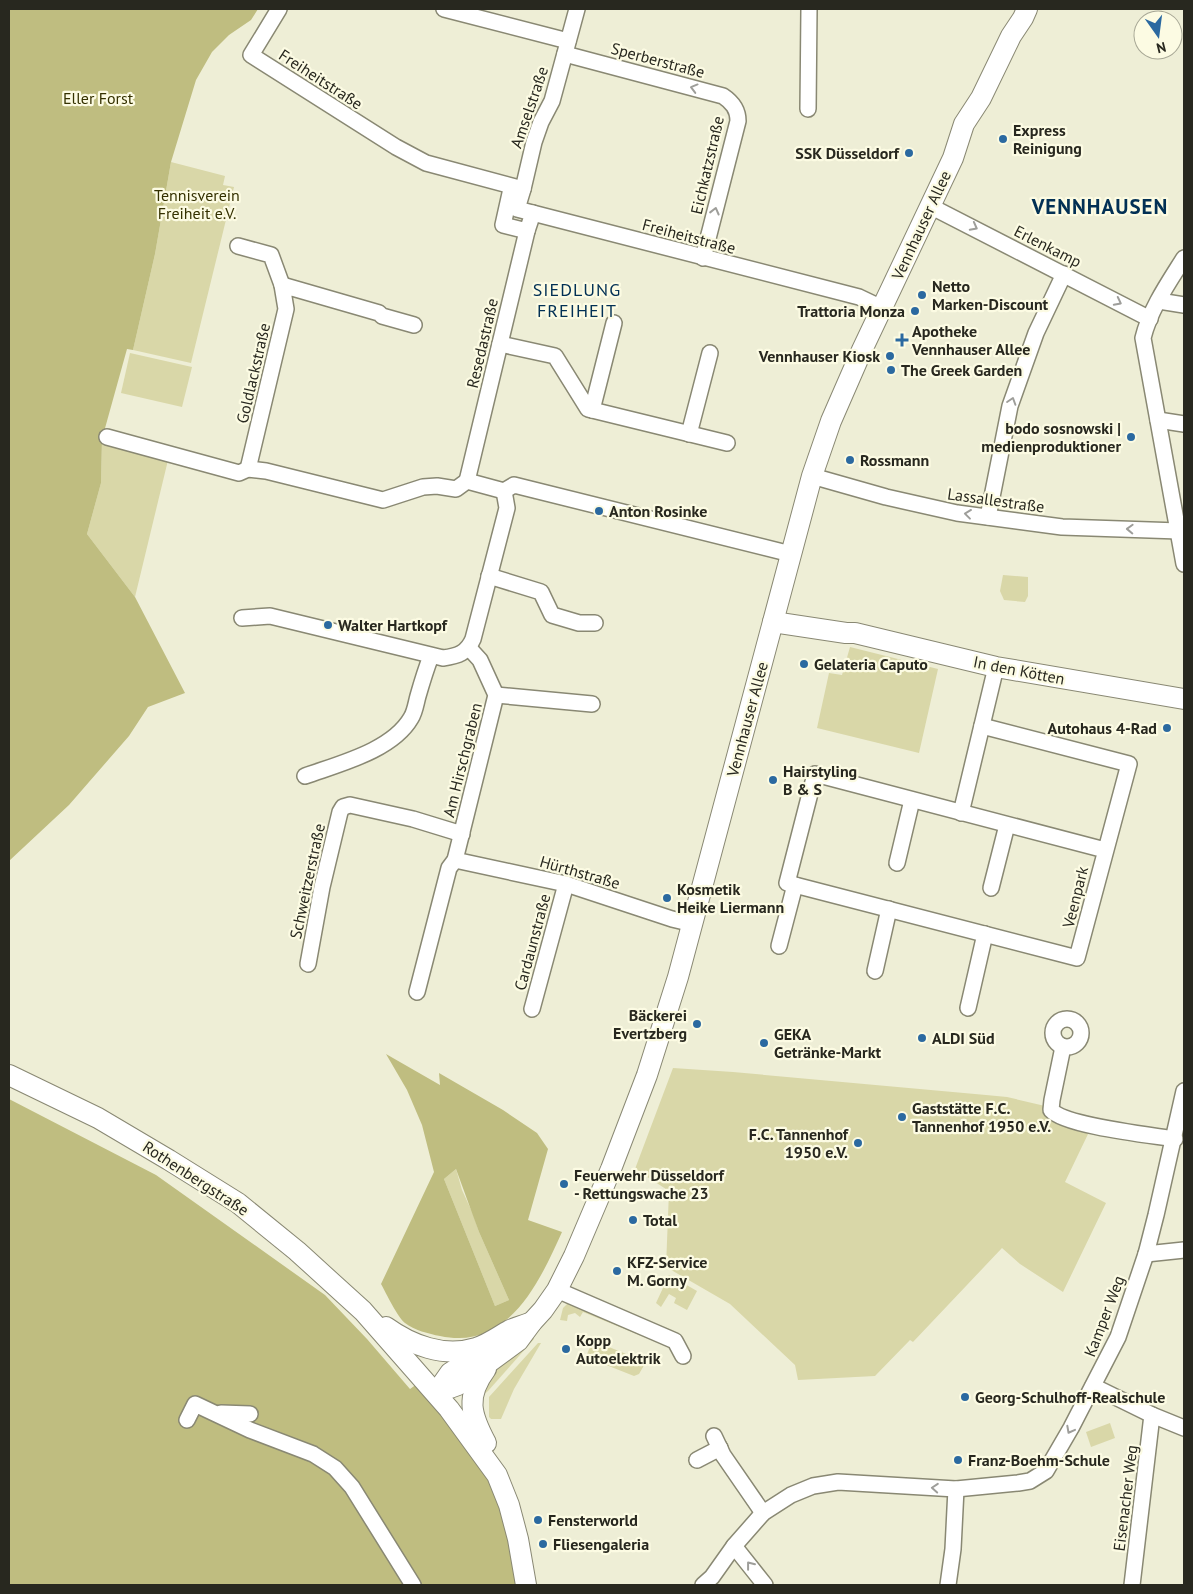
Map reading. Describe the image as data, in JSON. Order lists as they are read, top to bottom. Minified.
{"streets":{"main road":["Vennhauser Allee","In den Kötten","Rothenbergstraße"],"street":["Sperberstraße","Freiheitstraße","Amselstraße","Eichkatzstraße","Erlenkamp","Resedastraße","Goldlackstraße","Lassallestraße","Am Hirschgraben","Hürthstraße","Schweitzerstraße","Veenpark","Cardaunstraße","Kamper Weg","Eisenacher Weg"]},"crossings":[["Sperberstraße","Amselstraße"],["Sperberstraße","Eichkatzstraße"],["Freiheitstraße","Amselstraße"],["Freiheitstraße","Eichkatzstraße"],["Freiheitstraße","Vennhauser Allee"],["Freiheitstraße","Resedastraße"],["Vennhauser Allee","Erlenkamp"],["Vennhauser Allee","Lassallestraße"],["Vennhauser Allee","In den Kötten"],["Vennhauser Allee","Hürthstraße"],["Vennhauser Allee","Rothenbergstraße"],["Am Hirschgraben","Hürthstraße"],["Am Hirschgraben","Schweitzerstraße"],["Hürthstraße","Cardaunstraße"]],"one_way":["Sperberstraße","Eichkatzstraße","Erlenkamp","Lassallestraße","Kamper Weg"],"districts":["VENNHAUSEN","SIEDLUNG FREIHEIT"],"parks":["Eller Forst","Tennisverein Freiheit e.V."],"places":{"other":["Express Reinigung","SSK Düsseldorf","Netto Marken-Discount","Trattoria Monza","Vennhauser Kiosk","The Greek Garden","bodo sosnowski | medienproduktioner","Rossmann","Anton Rosinke","Walter Hartkopf","Gelateria Caputo","Autohaus 4-Rad","Hairstyling B & S","Kosmetik Heike Liermann","Bäckerei Evertzberg","ALDI Süd","GEKA Getränke-Markt","Gaststätte F.C. Tannenhof 1950 e.V.","F.C. Tannenhof 1950 e.V.","Feuerwehr Düsseldorf - Rettungswache 23","Total","KFZ-Service M. Gorny","Kopp Autoelektrik","Georg-Schulhoff-Realschule","Franz-Boehm-Schule","Fensterworld","Fliesengaleria"],"health":["Apotheke Vennhauser Allee"]},"north":"bottom"}
